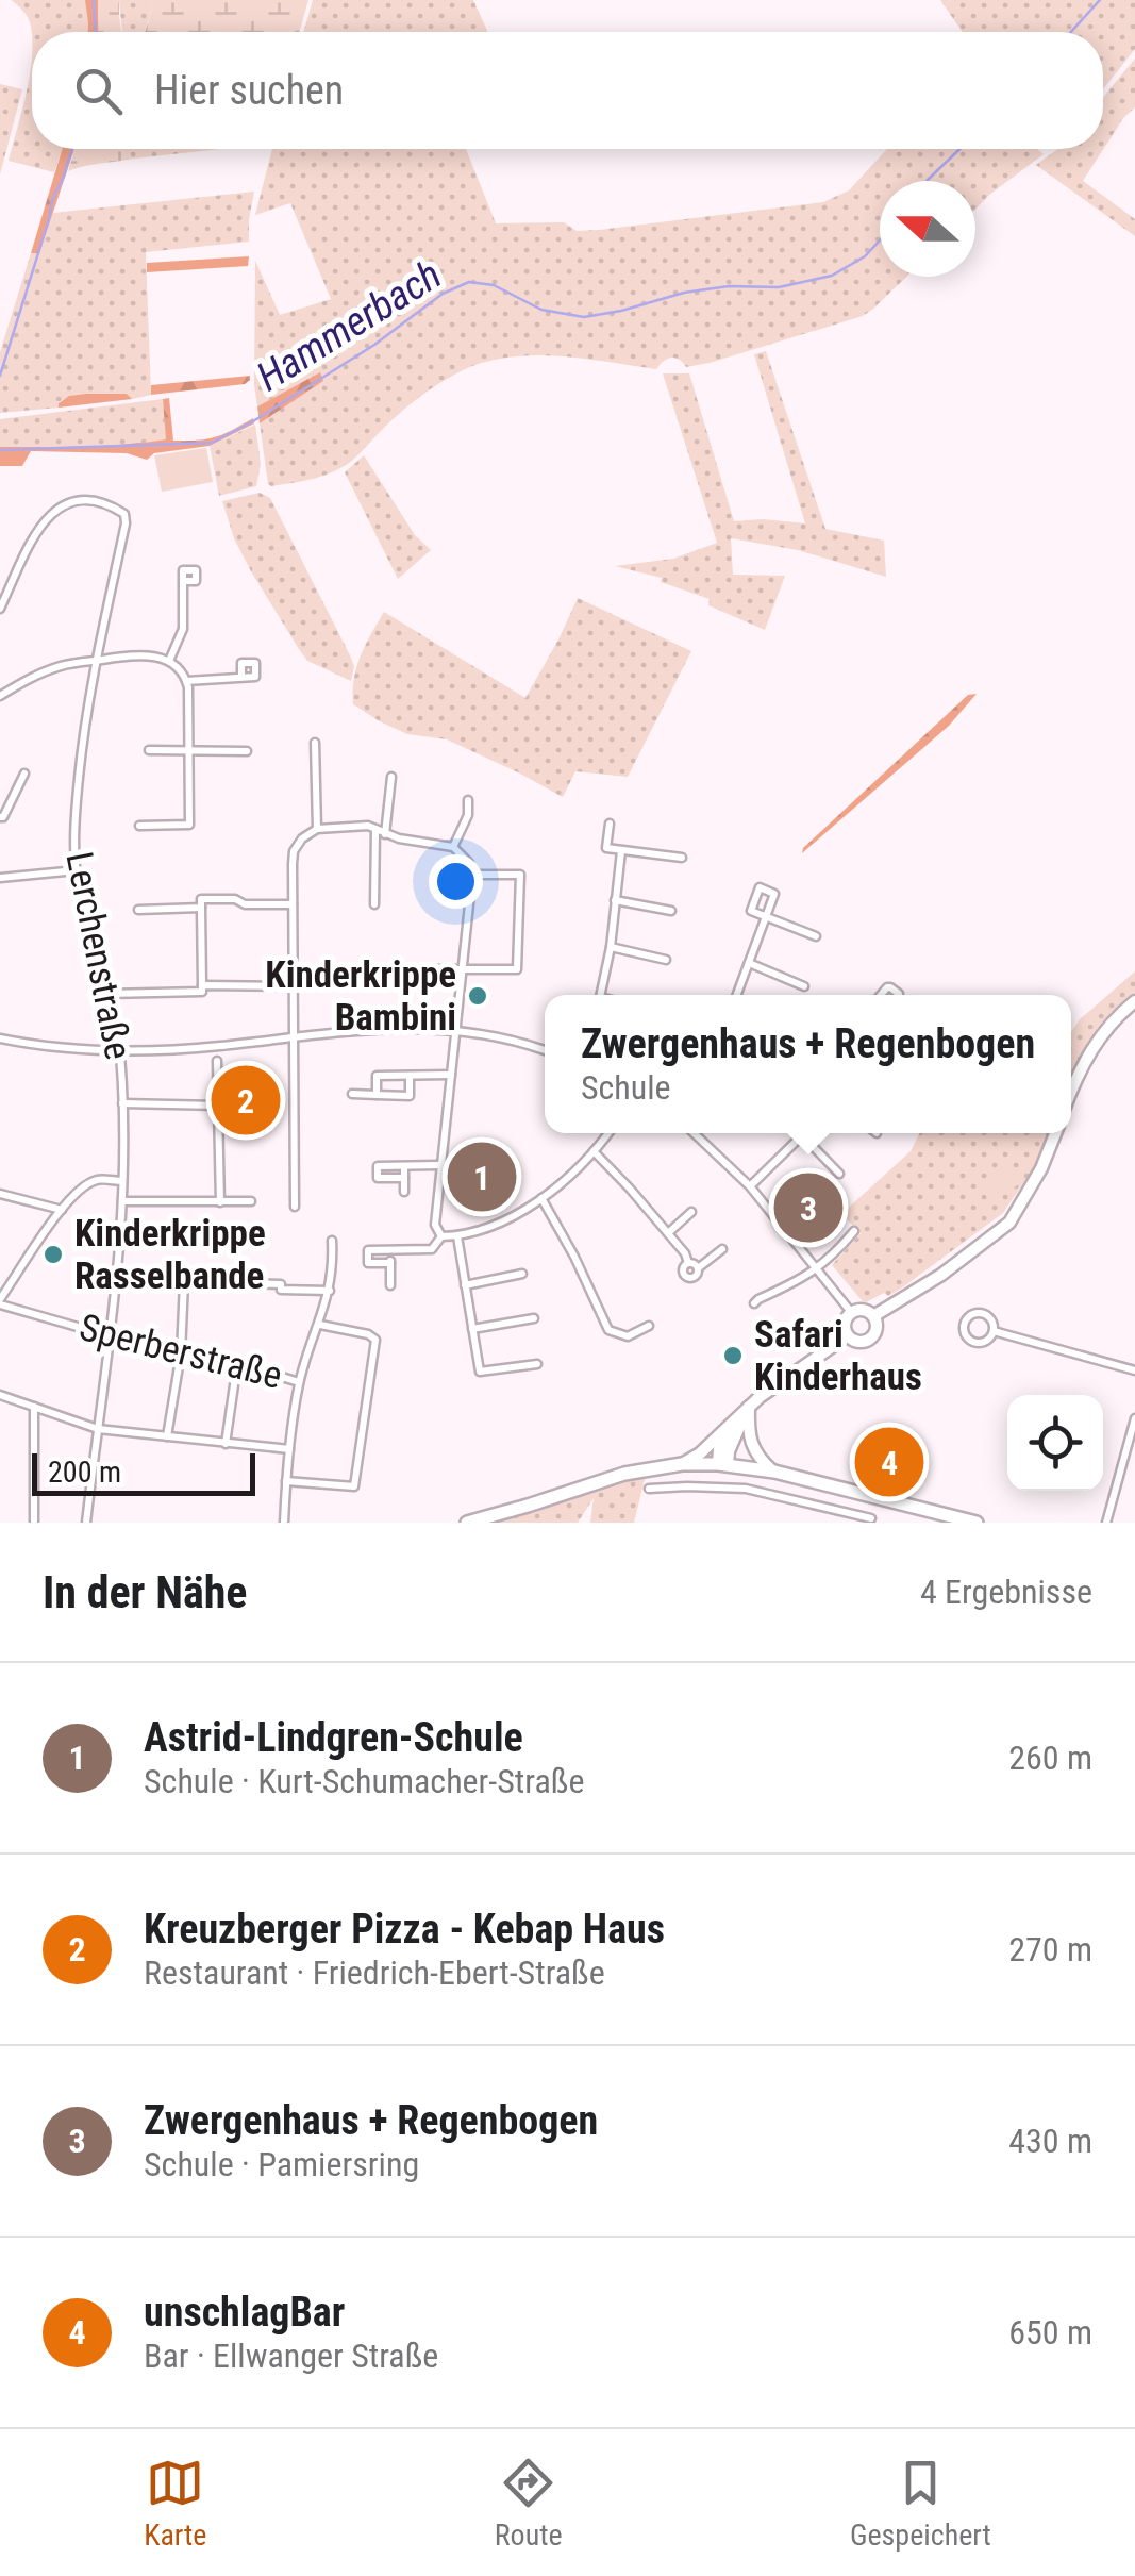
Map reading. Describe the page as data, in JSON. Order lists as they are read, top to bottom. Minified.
{"streets":{"street":["Lerchenstraße","Sperberstraße"]},"crossings":[["Lerchenstraße","Sperberstraße"]],"water":["Hammerbach"],"places":["Kinderkrippe Bambini","Kinderkrippe Rasselbande","Safari Kinderhaus"],"scale_bar":"200 m","north":"left","page":{"search":"Hier suchen","popup":["Zwergenhaus + Regenbogen","Schule"],"pins":["2","1","3","4"],"scale":"200 m","heading":["In der Nähe","4 Ergebnisse"],"list":[{"mark":"1","name":"Astrid-Lindgren-Schule","note":"Schule · Kurt-Schumacher-Straße","value":"260 m"},{"mark":"2","name":"Kreuzberger Pizza - Kebap Haus","note":"Restaurant · Friedrich-Ebert-Straße","value":"270 m"},{"mark":"3","name":"Zwergenhaus + Regenbogen","note":"Schule · Pamiersring","value":"430 m"},{"mark":"4","name":"unschlagBar","note":"Bar · Ellwanger Straße","value":"650 m"}],"nav":["Karte","Route","Gespeichert"]}}
